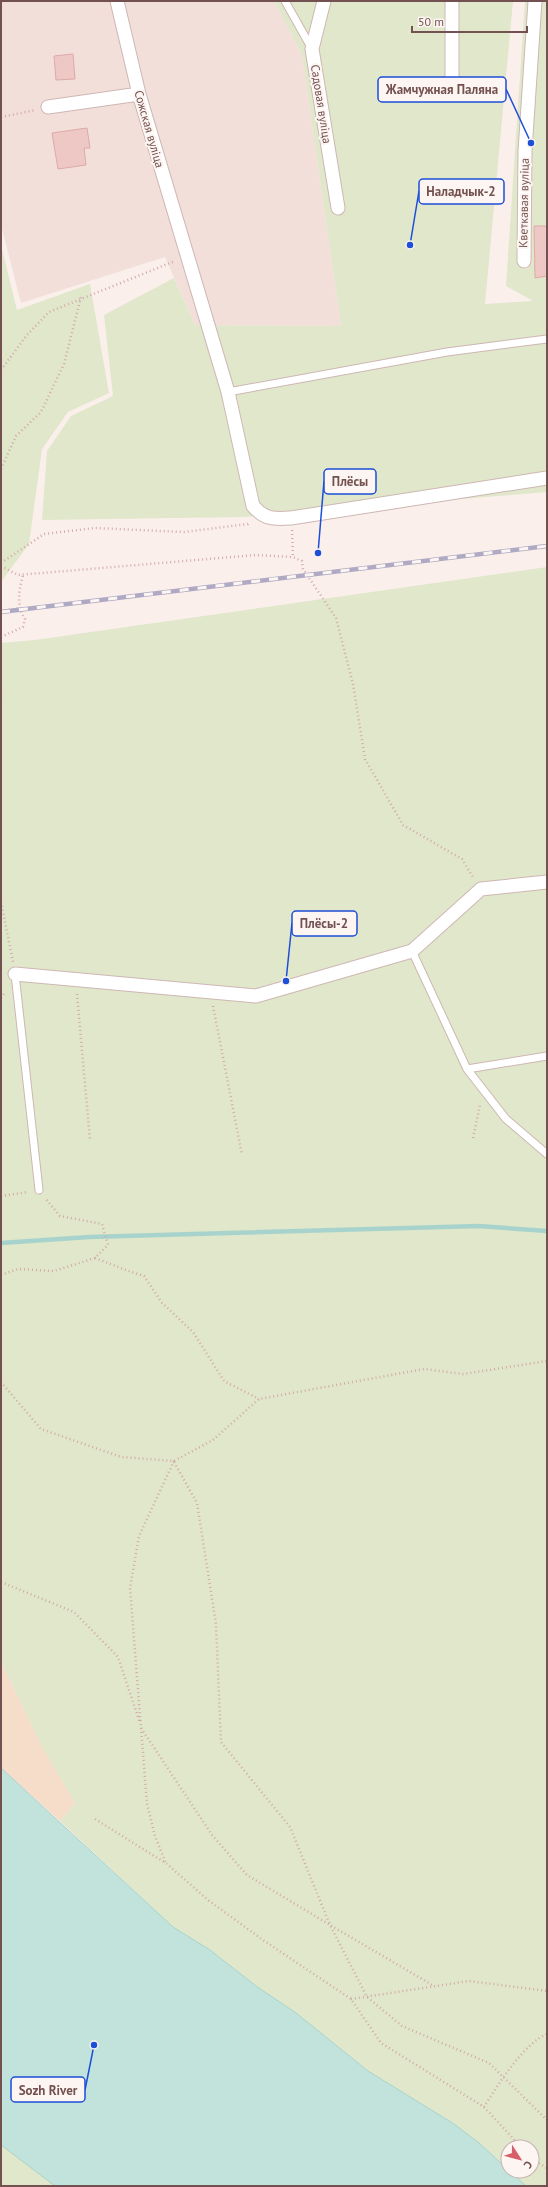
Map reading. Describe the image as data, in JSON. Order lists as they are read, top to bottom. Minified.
{"streets":{"street":["Садовая вуліца","Сожская вуліца","Кветкавая вуліца"]},"places":["Жамчужная Паляна","Наладчык-2","Плёсы","Плёсы-2","Sozh River"],"scale_bar":"50 m","north":"bottom right"}
